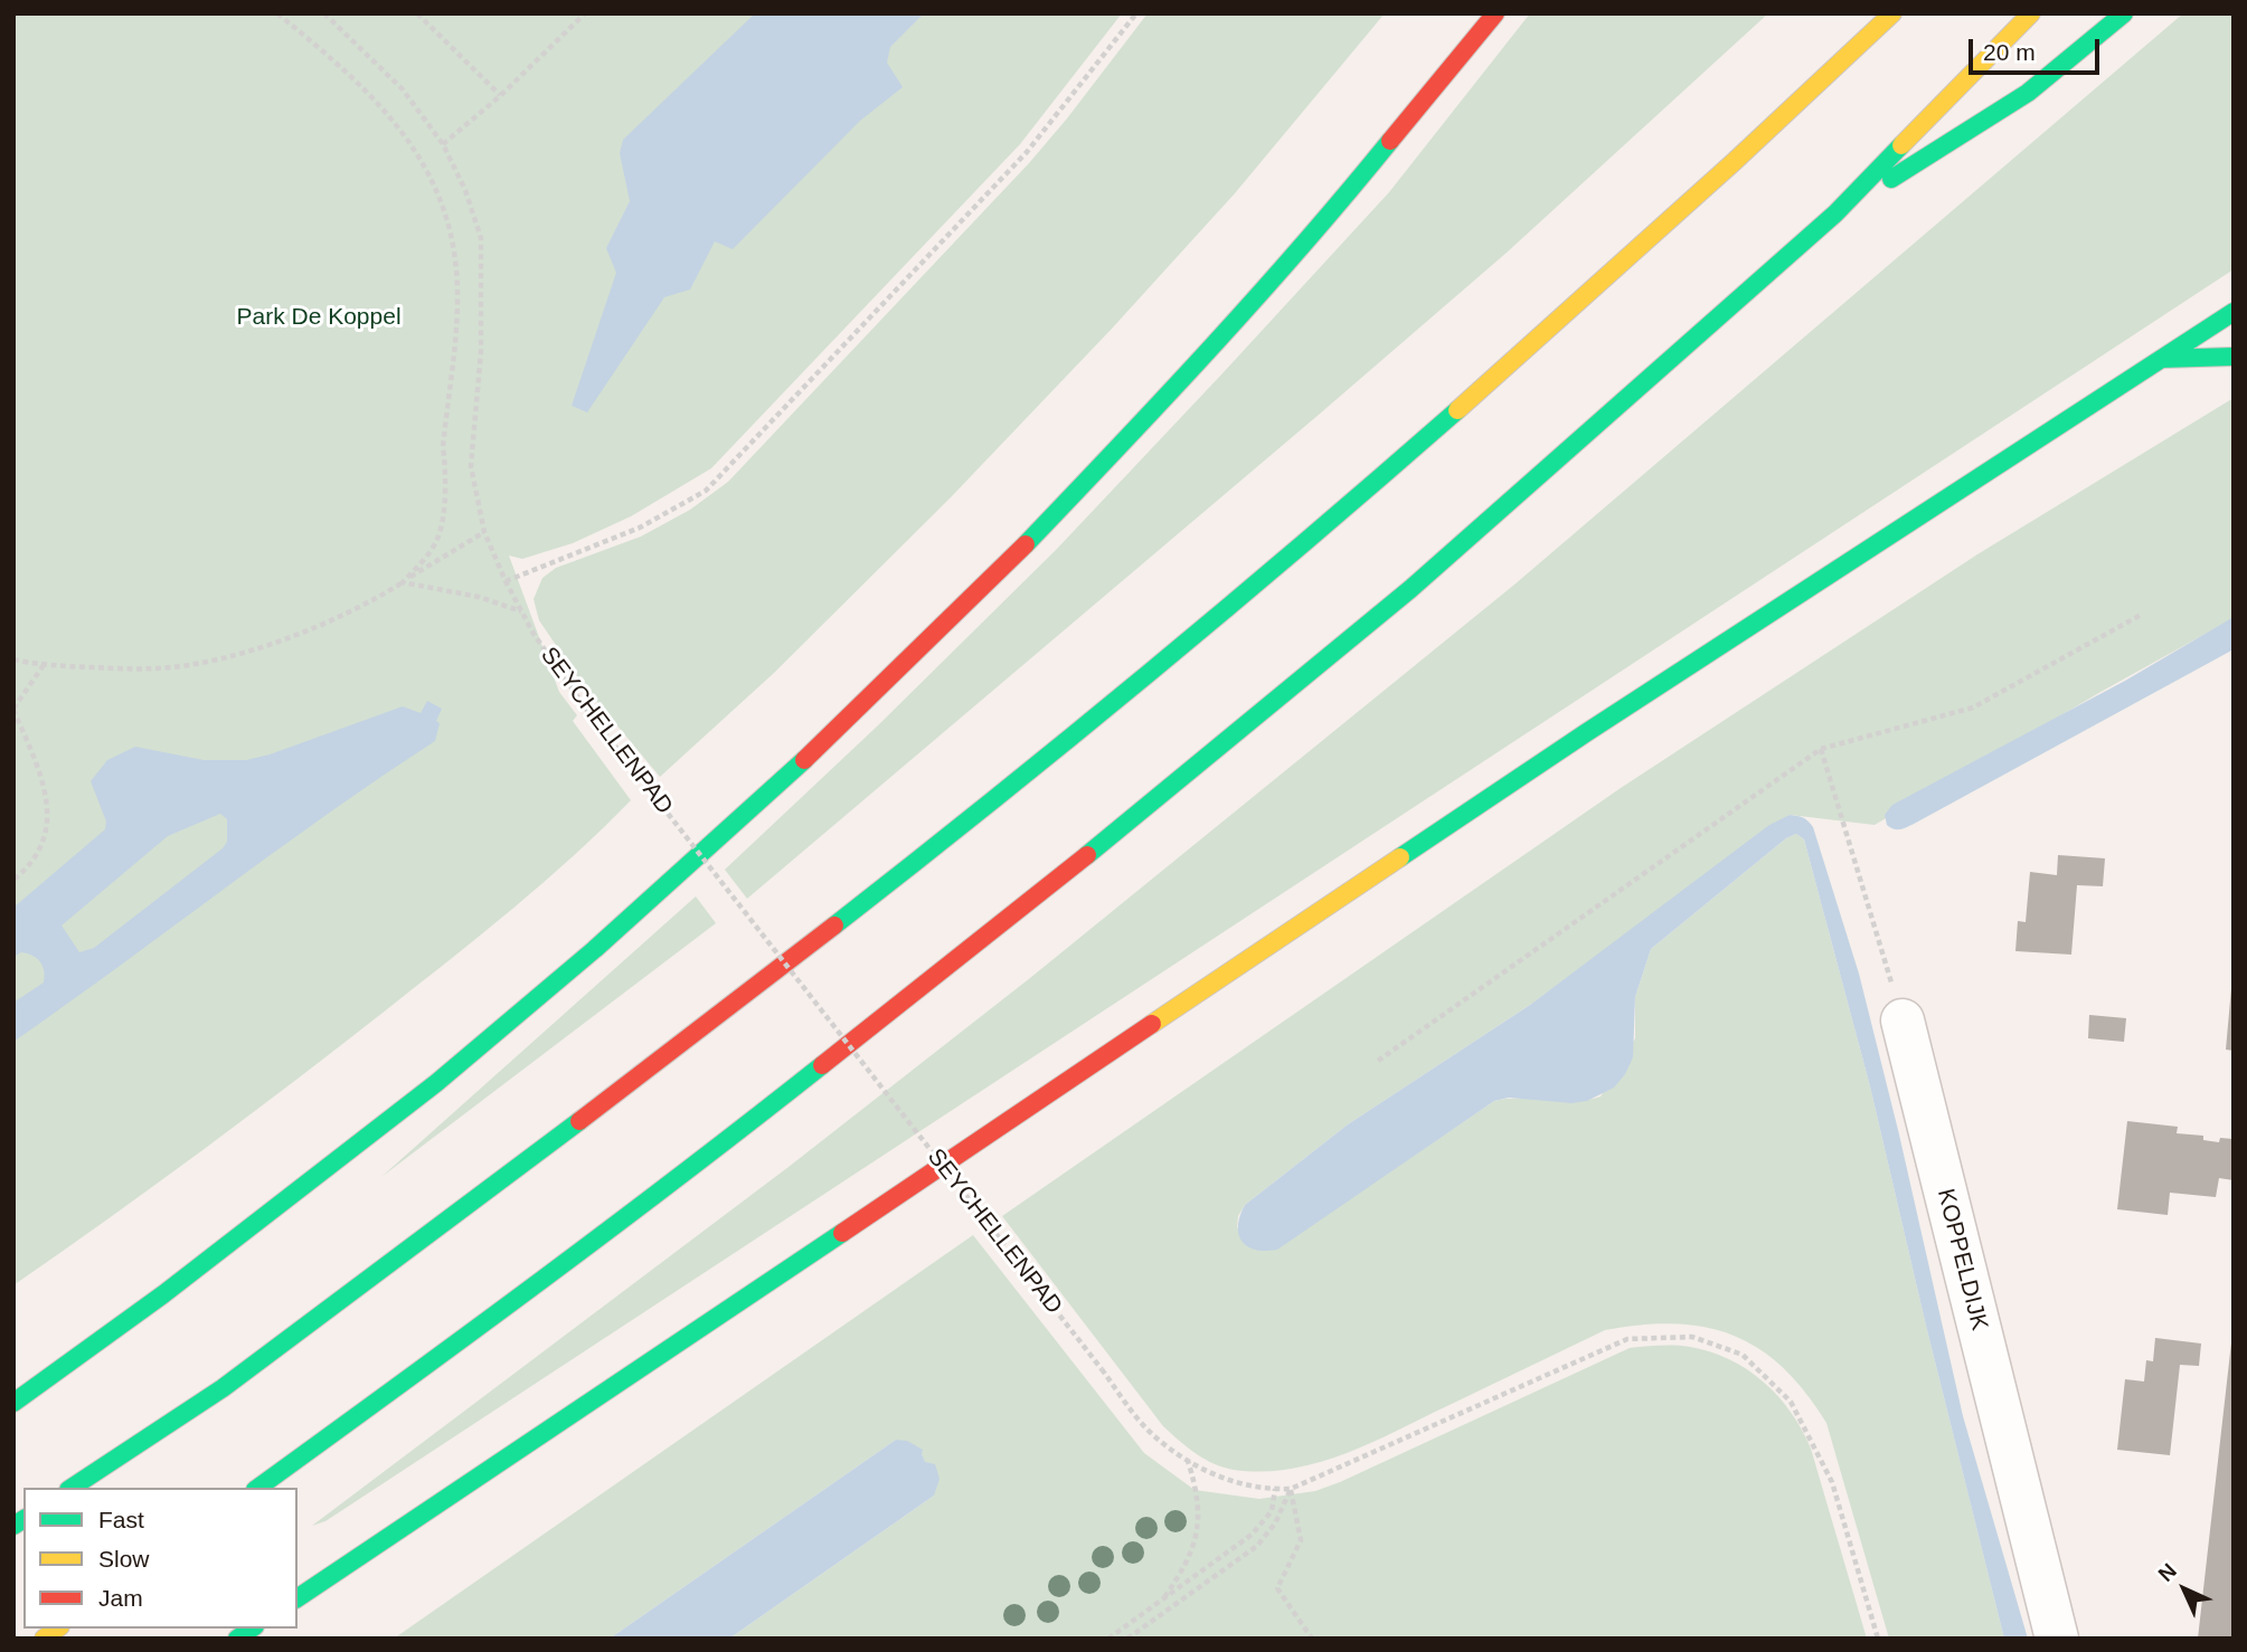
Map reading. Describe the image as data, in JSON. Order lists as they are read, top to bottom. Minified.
{"streets":{"street":["KOPPELDIJK"],"path":["SEYCHELLENPAD"]},"parks":["Park De Koppel"],"legend":["Fast","Slow","Jam"],"scale_bar":"20 m","north":"top left"}
